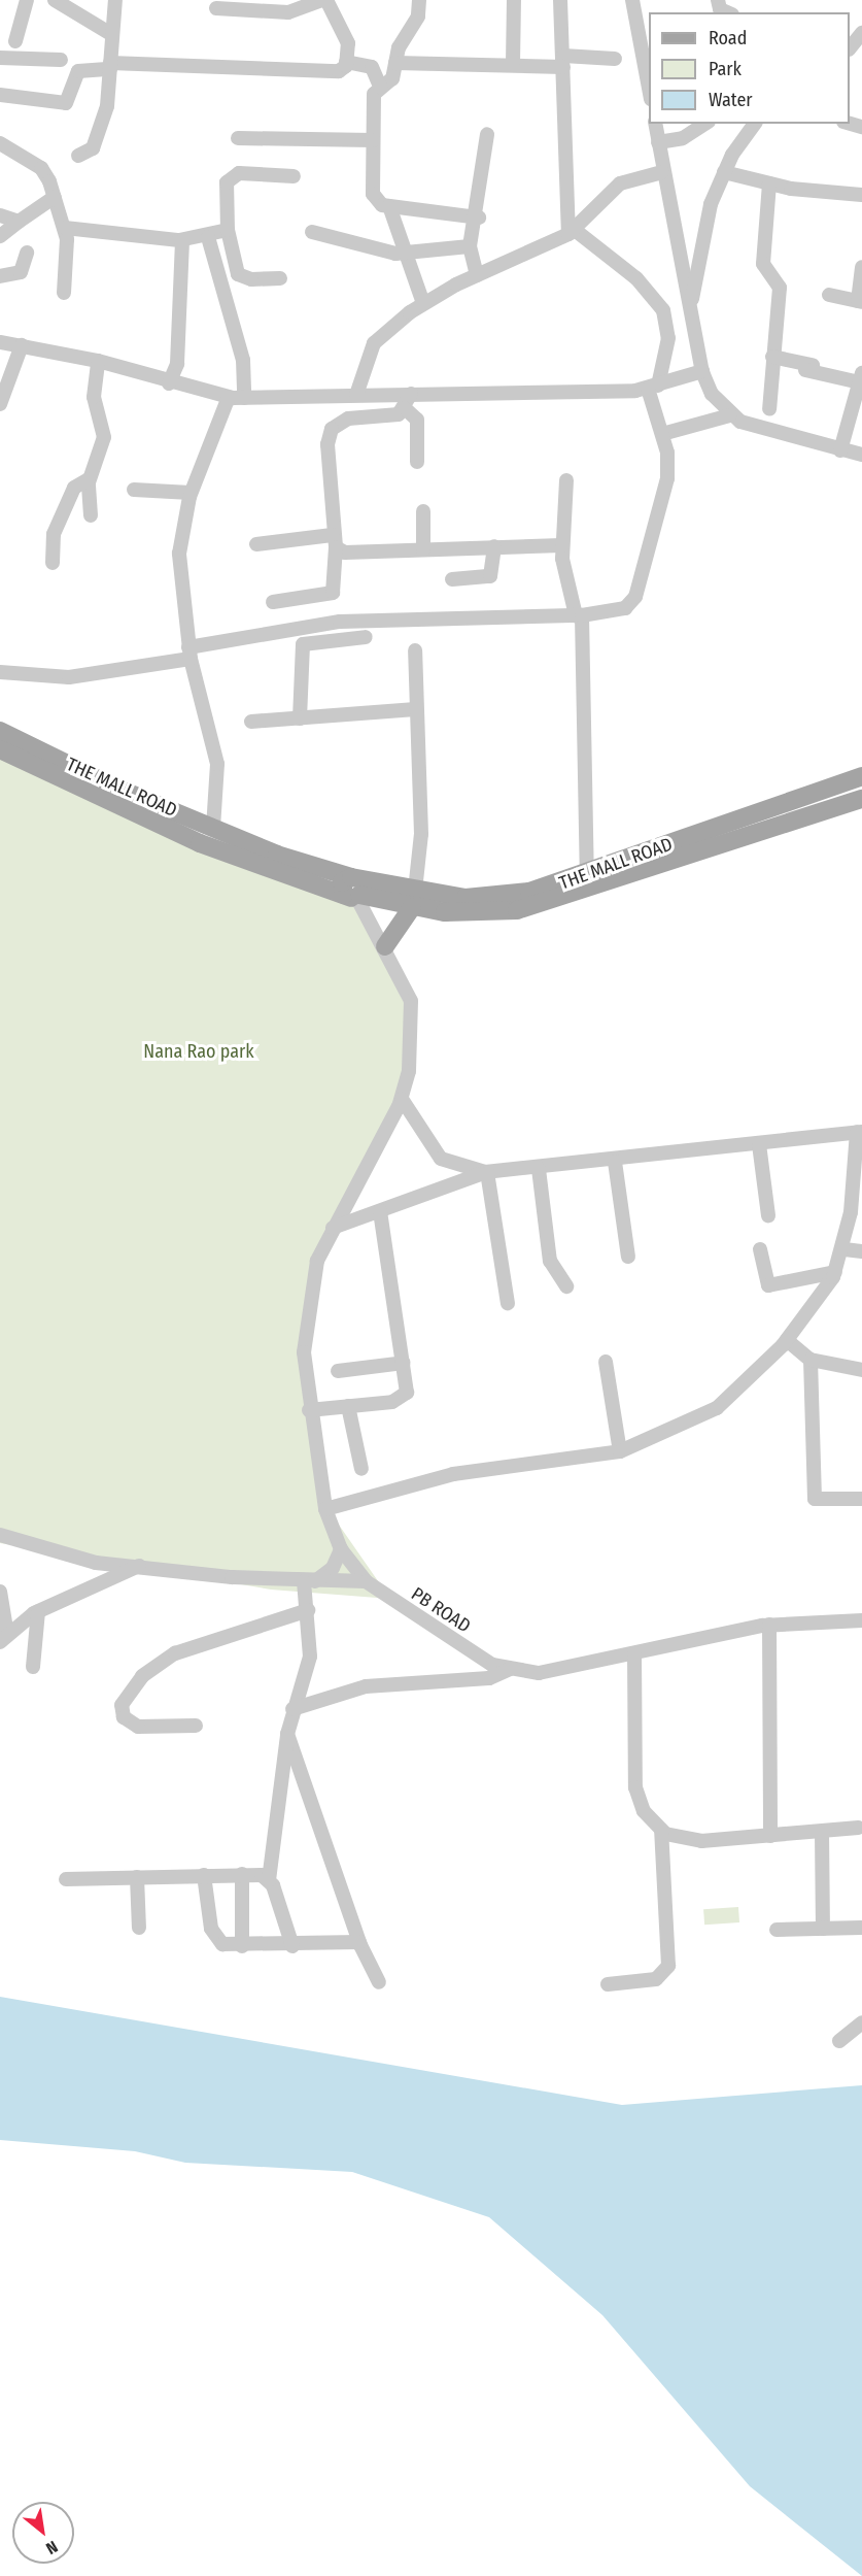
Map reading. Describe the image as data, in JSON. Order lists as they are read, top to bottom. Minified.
{"streets":{"main road":["THE MALL ROAD"],"street":["PB ROAD"]},"parks":["Nana Rao park"],"legend":["Road","Park","Water"],"north":"bottom right"}
